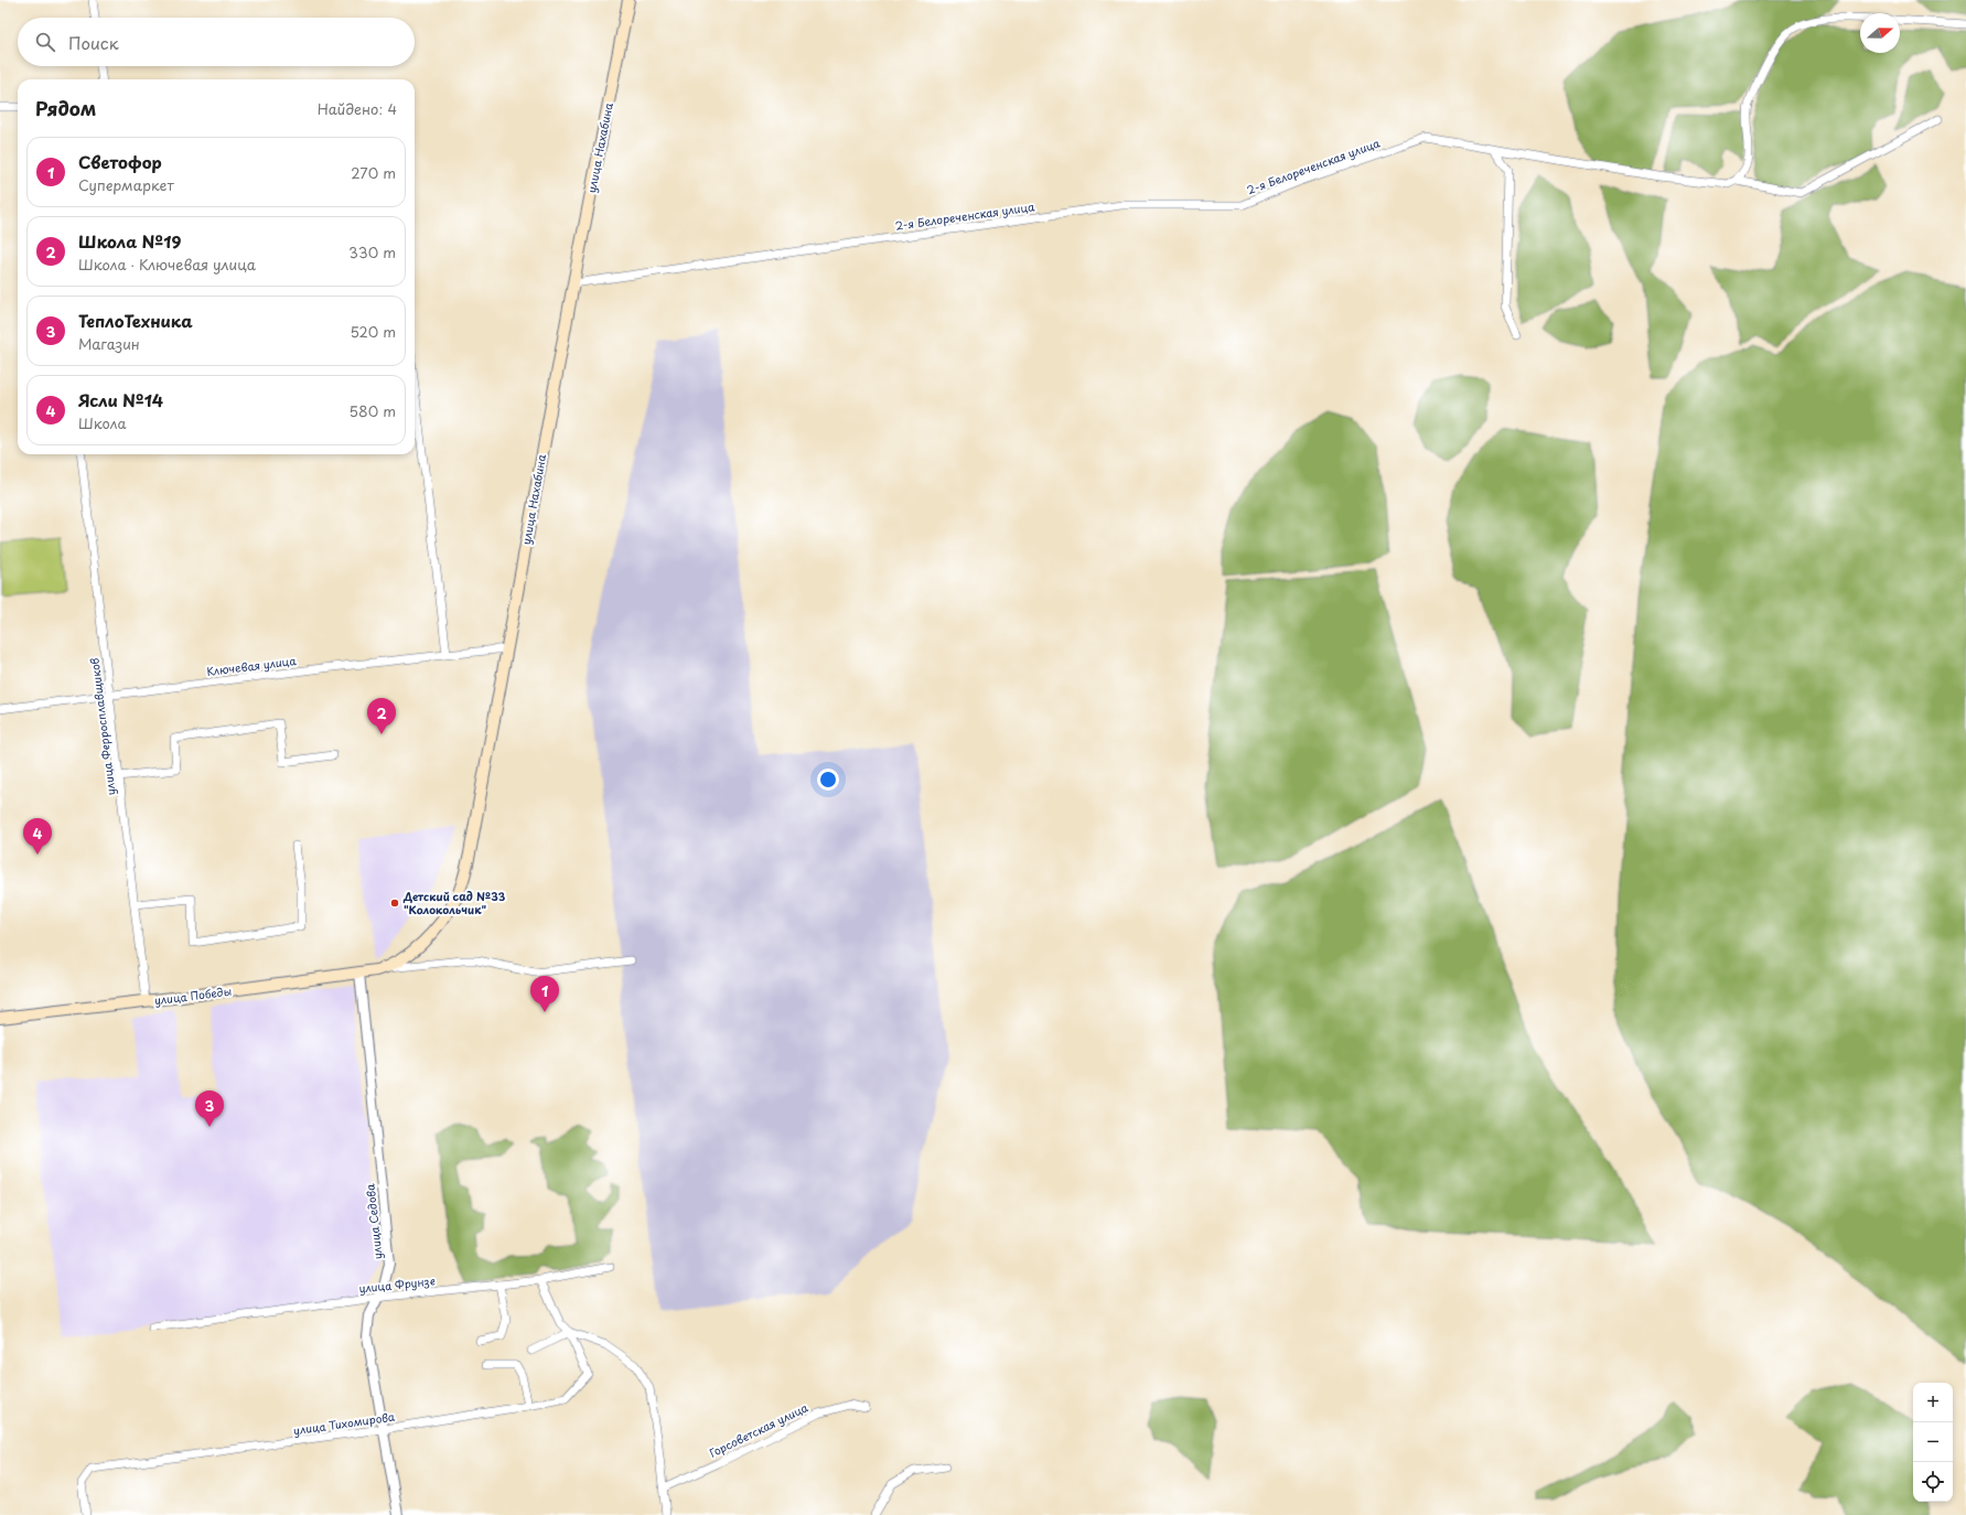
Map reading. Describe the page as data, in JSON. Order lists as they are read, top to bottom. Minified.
{"streets":{"main road":["улица Нахабина","улица Победы"],"street":["2-я Белореченская улица","Ключевая улица","улица Ферросплавщиков","улица Седова","улица Фрунзе","улица Тихомирова","Горсоветская улица"]},"crossings":[["улица Нахабина","2-я Белореченская улица"],["улица Нахабина","Ключевая улица"],["улица Нахабина","улица Победы"],["Ключевая улица","улица Ферросплавщиков"],["улица Ферросплавщиков","улица Победы"],["улица Победы","улица Седова"],["улица Седова","улица Фрунзе"],["улица Седова","улица Тихомирова"]],"places":["Детский сад №33 \"Колокольчик\""],"north":"right","page":{"search":"Поиск","heading":["Рядом","Найдено: 4"],"list":[{"mark":"1","name":"Светофор","note":"Супермаркет","value":"270 m"},{"mark":"2","name":"Школа №19","note":"Школа · Ключевая улица","value":"330 m"},{"mark":"3","name":"ТеплоТехника","note":"Магазин","value":"520 m"},{"mark":"4","name":"Ясли №14","note":"Школа","value":"580 m"}],"pins":["2","4","1","3"],"map_buttons":["+","−"]}}
